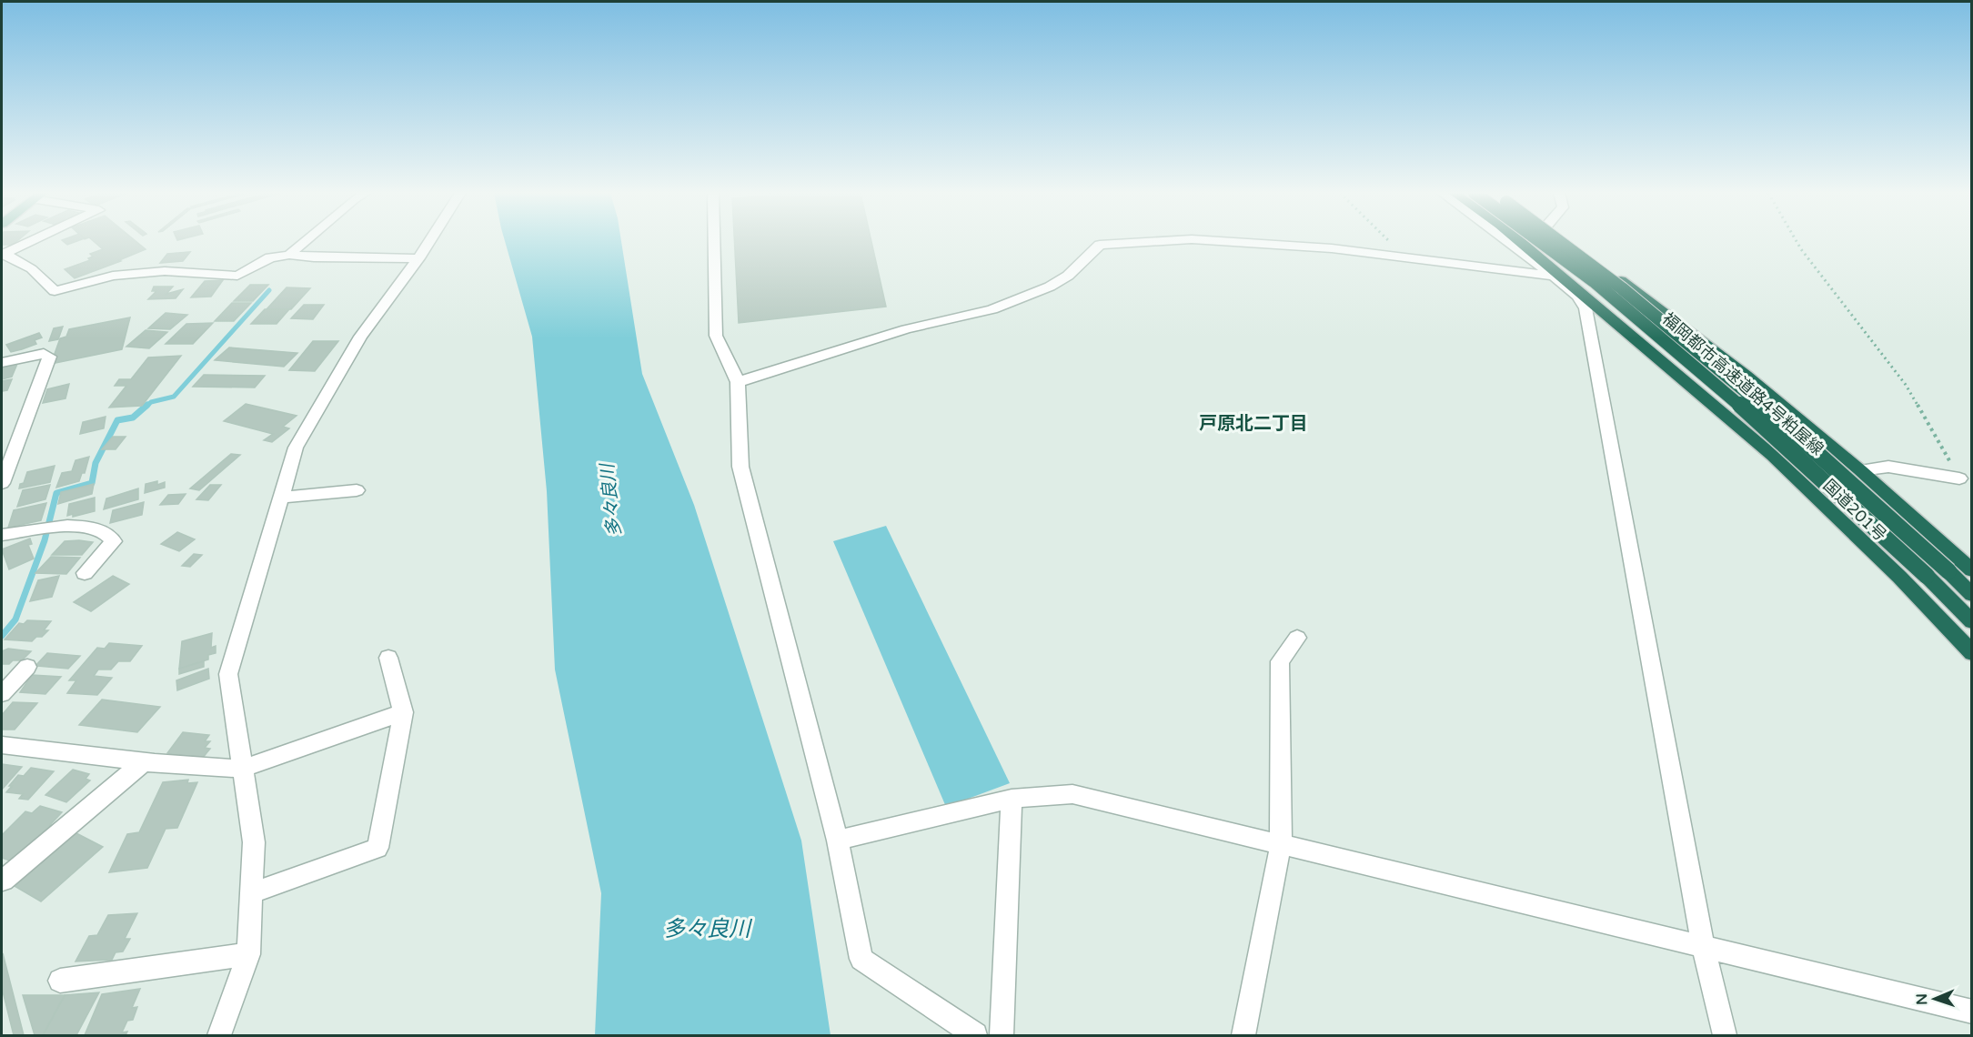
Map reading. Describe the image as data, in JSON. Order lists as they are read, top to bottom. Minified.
{"streets":{"highway":["福岡都市高速道路4号粕屋線","国道201号"]},"districts":["戸原北二丁目"],"water":["多々良川"],"north":"left"}
